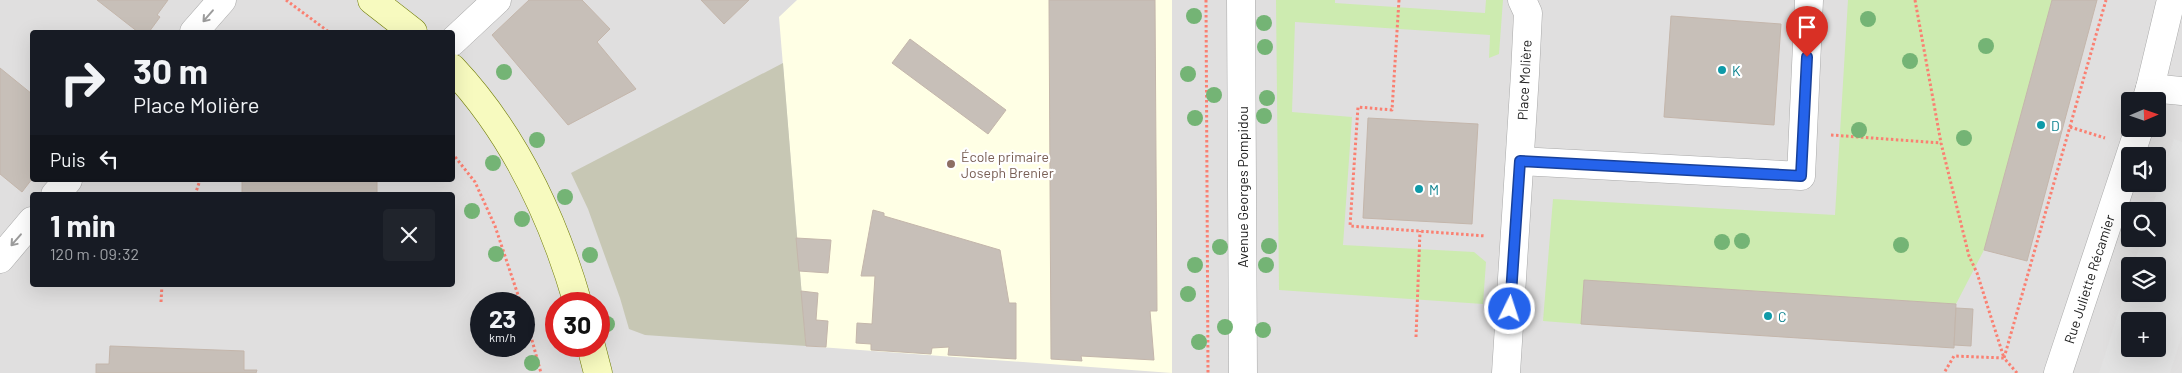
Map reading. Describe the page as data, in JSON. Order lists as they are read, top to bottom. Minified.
{"streets":{"street":["Place Molière","Avenue Georges Pompidou","Rue Juliette Récamier"]},"places":["K","D","École primaire Joseph Brenier","M","C"],"north":"right","page":{"turn":["30 m","Place Molière"],"map_buttons":"+","then":"Puis","heading":["1 min","120 m · 09:32"],"speed":"23 km/h","limit":"30"}}
